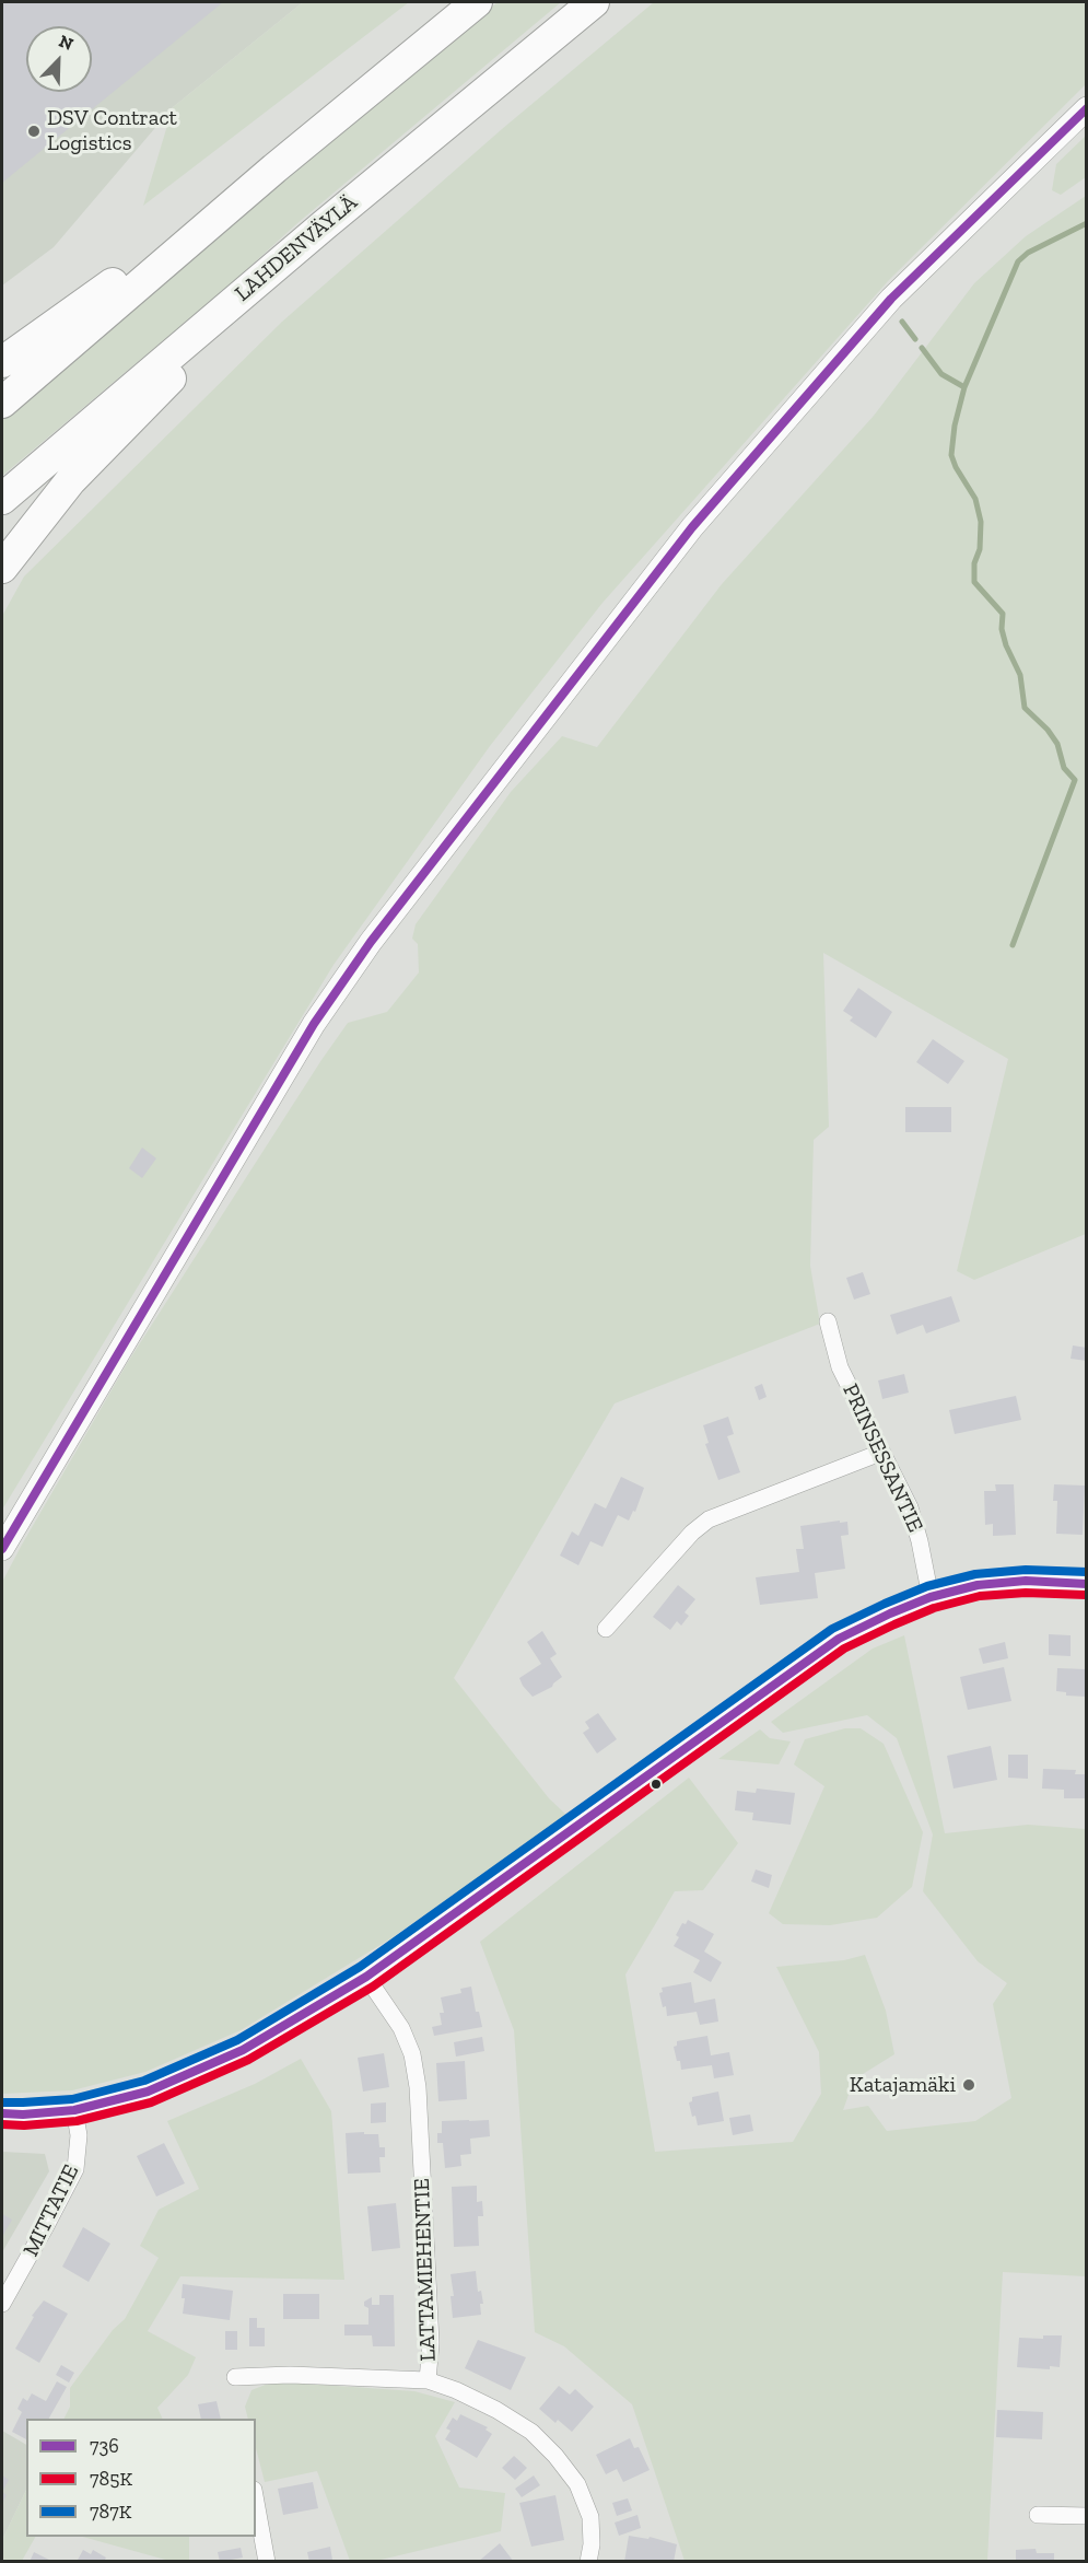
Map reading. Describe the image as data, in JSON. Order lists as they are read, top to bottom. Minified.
{"streets":{"highway":["LAHDENVÄYLÄ"],"street":["PRINSESSANTIE","MITTATIE","LATTAMIEHENTIE"]},"places":["DSV Contract Logistics","Katajamäki"],"lines":["transit line 736","transit line 787K","transit line 785K"],"legend":["736","785K","787K"],"north":"top right"}
